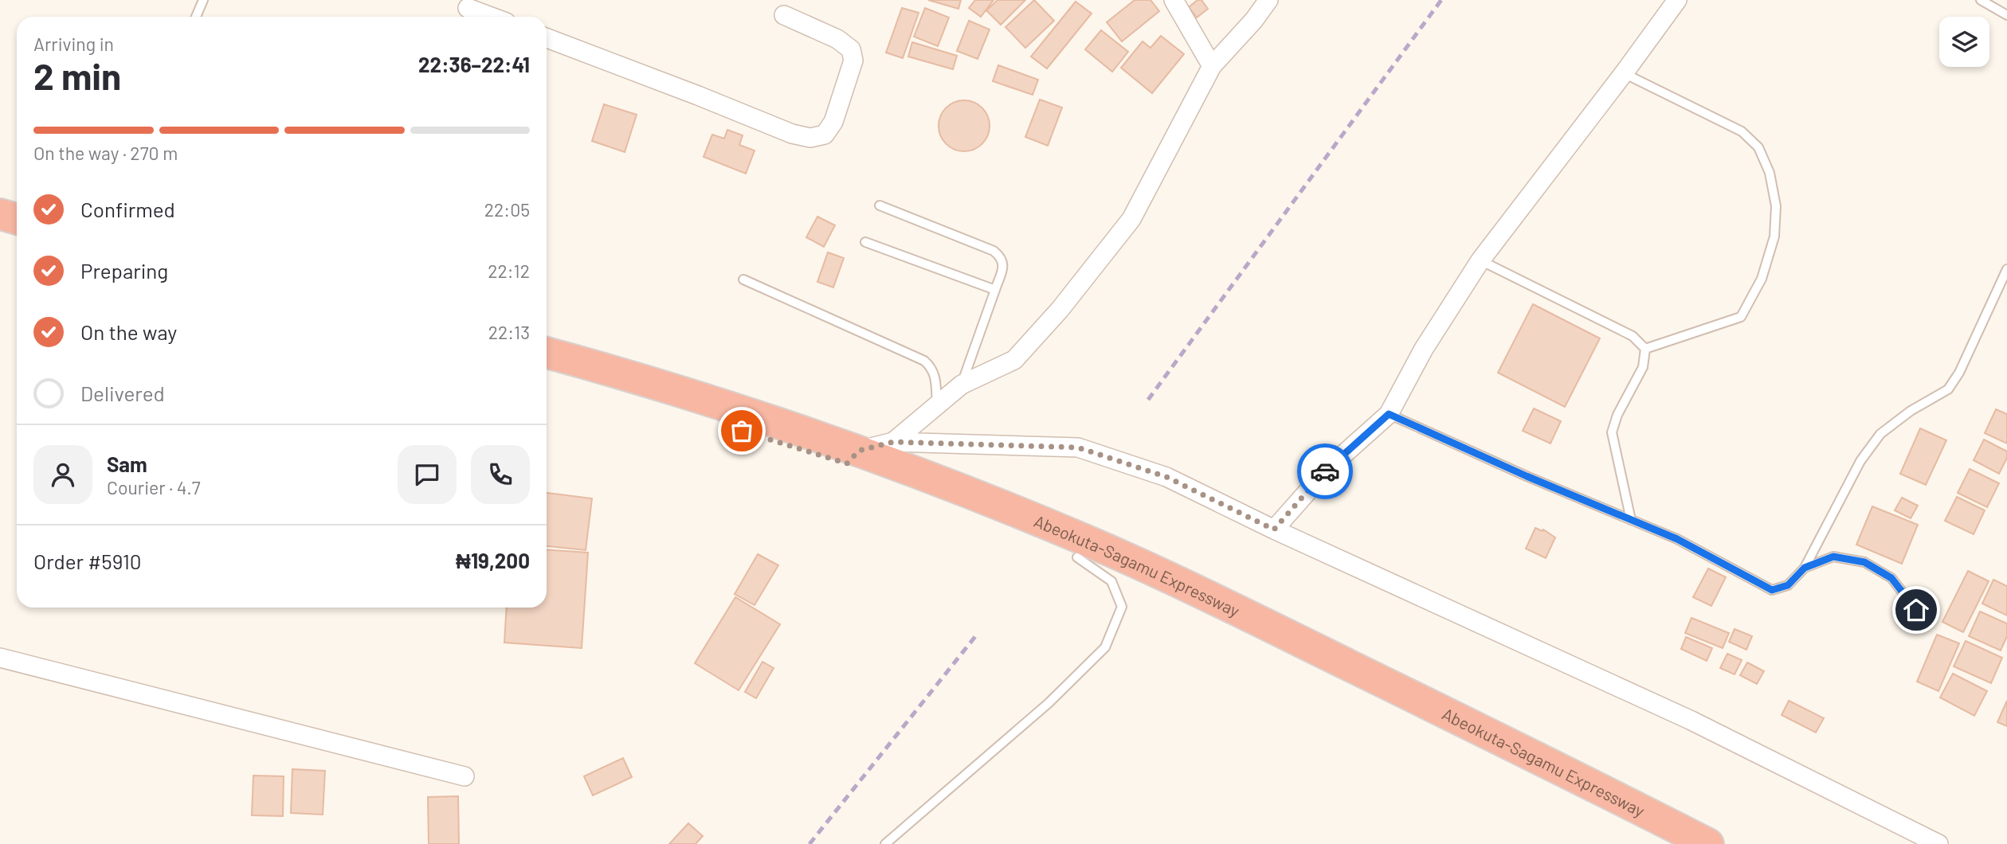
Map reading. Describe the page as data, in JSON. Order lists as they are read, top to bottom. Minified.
{"streets":{"highway":["Abeokuta-Sagamu Expressway"]},"page":{"heading":["2 min","Arriving in","22:36–22:41"],"panel":["Sam","Courier · 4.7","Order #5910","₦19,200"],"bar":"On the way · 270 m","list":[["Confirmed","22:05"],["Preparing","22:12"],["On the way","22:13"],"Delivered"]}}
